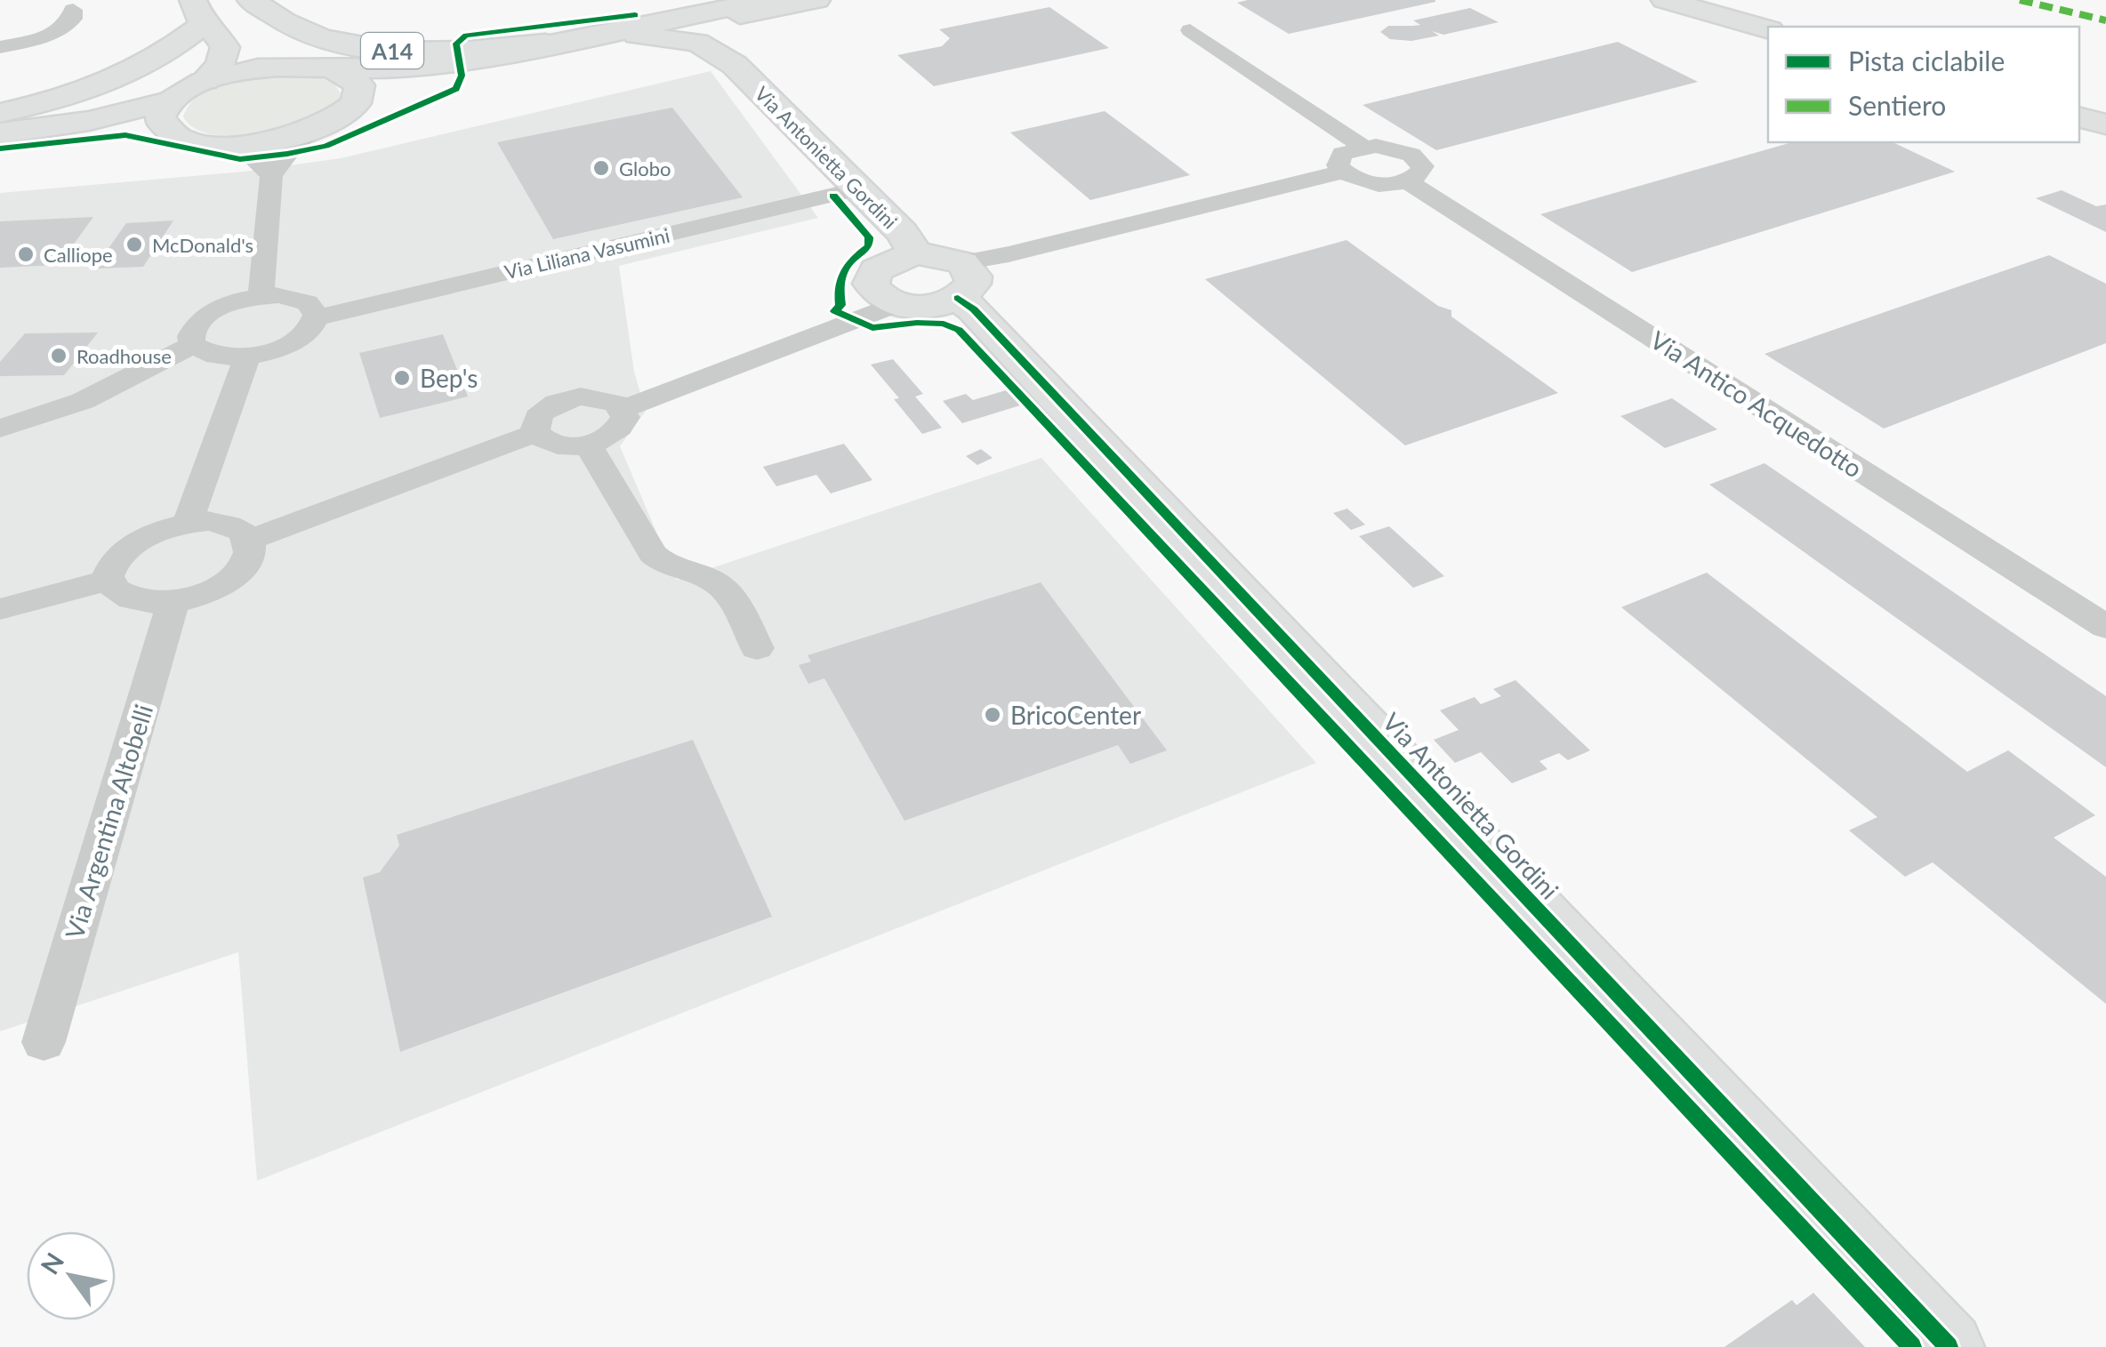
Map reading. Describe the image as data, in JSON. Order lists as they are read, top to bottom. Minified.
{"streets":{"main road":["A14","Via Antonietta Gordini"],"street":["Via Liliana Vasumini","Via Antico Acquedotto","Via Argentina Altobelli"]},"crossings":[["Via Antonietta Gordini","Via Liliana Vasumini"]],"places":["Globo","McDonald's","Calliope","Roadhouse","Bep's","BricoCenter"],"legend":["Pista ciclabile","Sentiero"],"north":"top left"}
